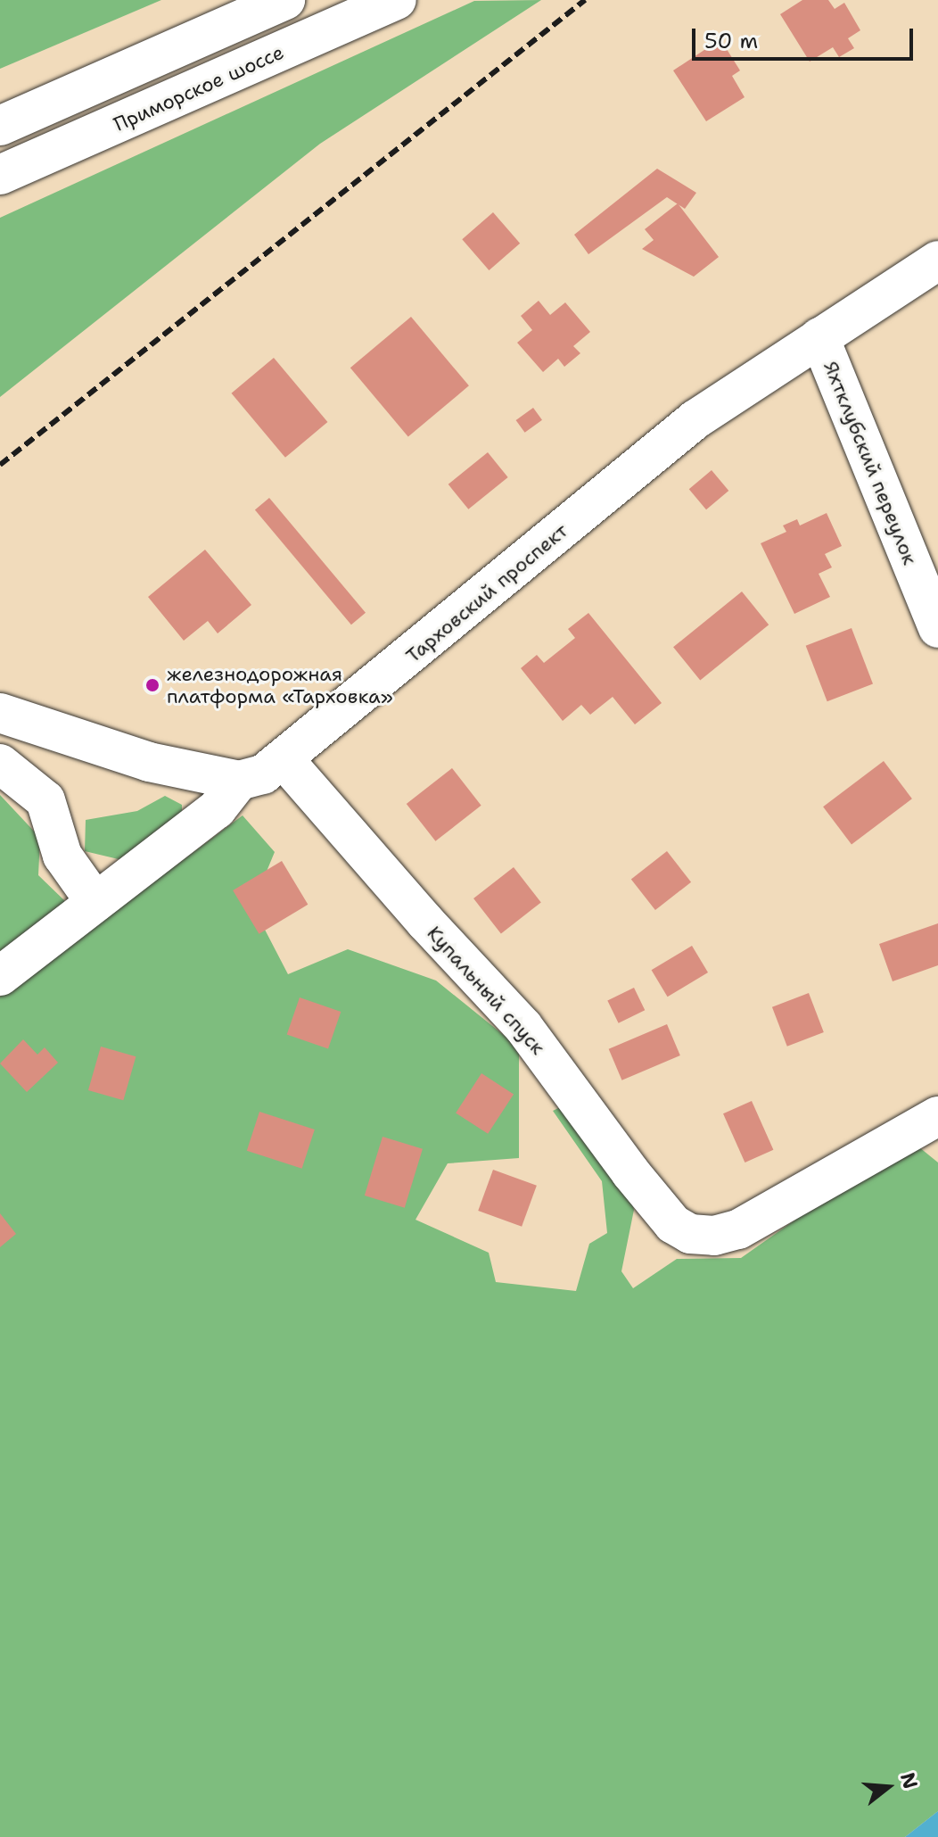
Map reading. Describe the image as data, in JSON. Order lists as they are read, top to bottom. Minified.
{"streets":{"main road":["Приморское шоссе","Яхтклубский переулок","Тарховский проспект","Купальный спуск"]},"crossings":[["Яхтклубский переулок","Тарховский проспект"],["Тарховский проспект","Купальный спуск"]],"places":["железнодорожная платформа «Тарховка»"],"scale_bar":"50 m","north":"right"}
